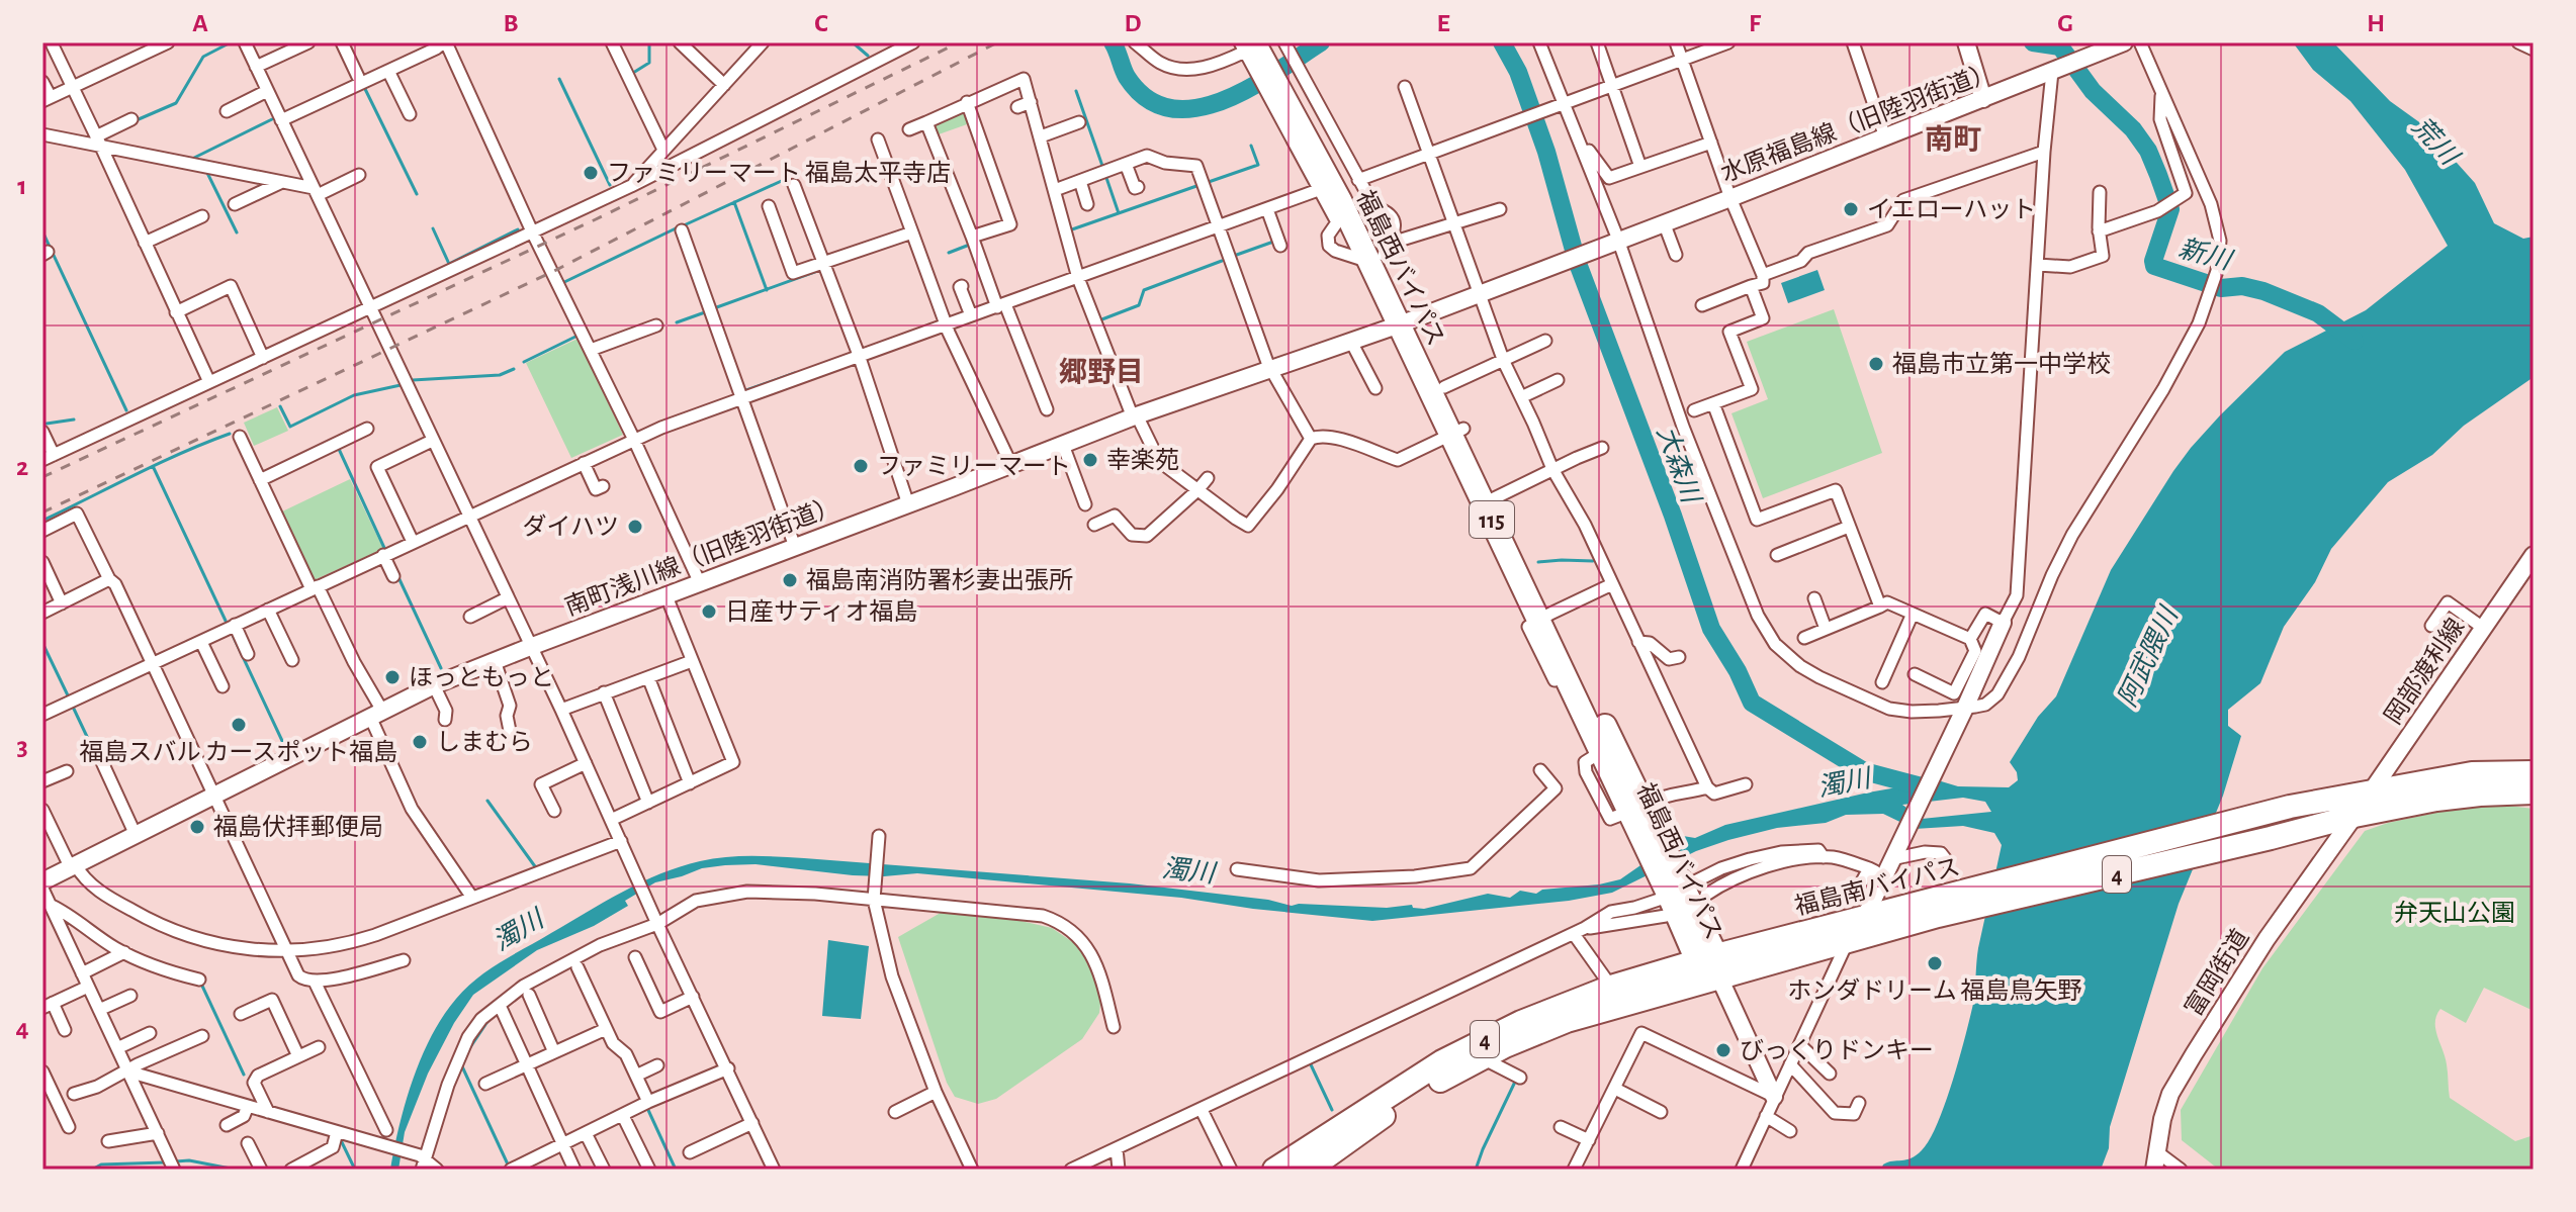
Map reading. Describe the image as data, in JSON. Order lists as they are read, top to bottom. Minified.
{"streets":{"highway":["福島西バイパス","115","4","福島南バイパス"],"street":["水原福島線（旧陸羽街道）","南町浅川線（旧陸羽街道）","岡部渡利線","富岡街道"]},"crossings":[["水原福島線（旧陸羽街道）","南町浅川線（旧陸羽街道）"],["福島西バイパス","南町浅川線（旧陸羽街道）"],["福島西バイパス","福島南バイパス"],["岡部渡利線","福島南バイパス"],["岡部渡利線","富岡街道"],["福島南バイパス","富岡街道"]],"districts":["南町","郷野目"],"water":["荒川","新川","大森川","阿武隈川","濁川"],"parks":["弁天山公園"],"places":["ファミリーマート 福島太平寺店","イエローハット","福島市立第一中学校","幸楽苑","ファミリーマート","ダイハツ","福島南消防署杉妻出張所","日産サティオ福島","ほっともっと","福島スバル カースポット福島","しまむら","福島伏拝郵便局","ホンダドリーム 福島鳥矢野","びっくりドンキー"],"grid":{"columns":["A","B","C","D","E","F","G","H"],"rows":["1","2","3","4"]}}
